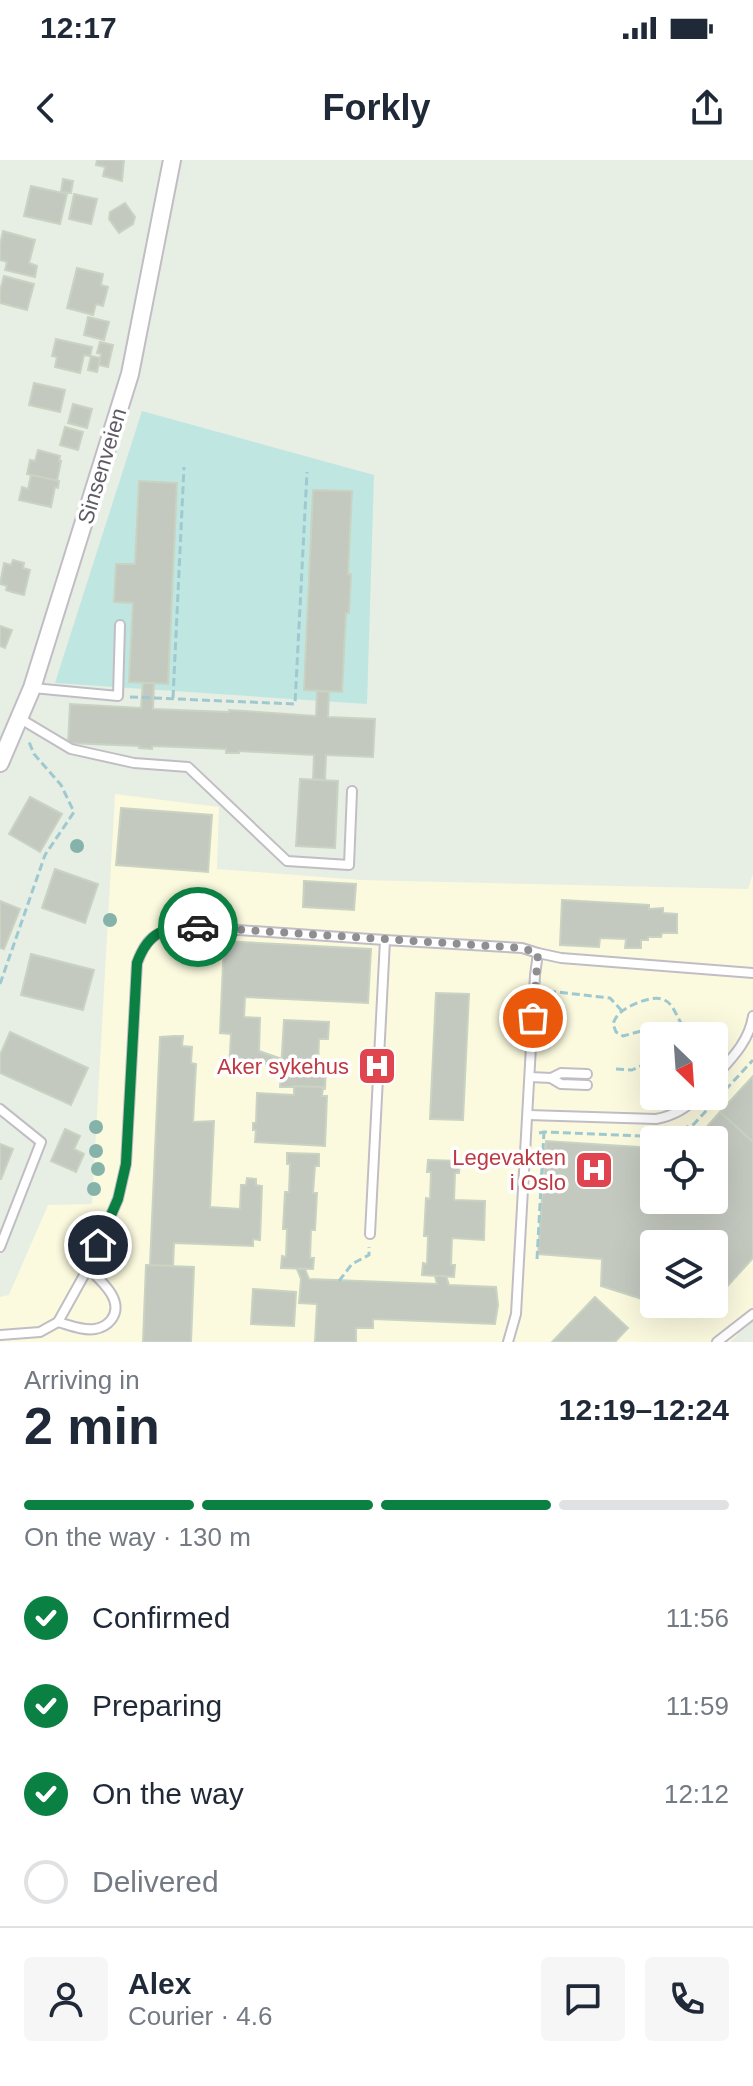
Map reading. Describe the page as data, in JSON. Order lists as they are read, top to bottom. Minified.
{"streets":{"street":["Sinsenveien"]},"places":{"hospital":["Aker sykehus","Legevakten i Oslo"]},"north":"bottom right","page":{"status":"12:17","header":"Forkly","heading":["2 min","Arriving in","12:19–12:24"],"panel":["Alex","Courier · 4.6"],"bar":"On the way · 130 m","list":[["Confirmed","11:56"],["Preparing","11:59"],["On the way","12:12"],"Delivered"]}}
